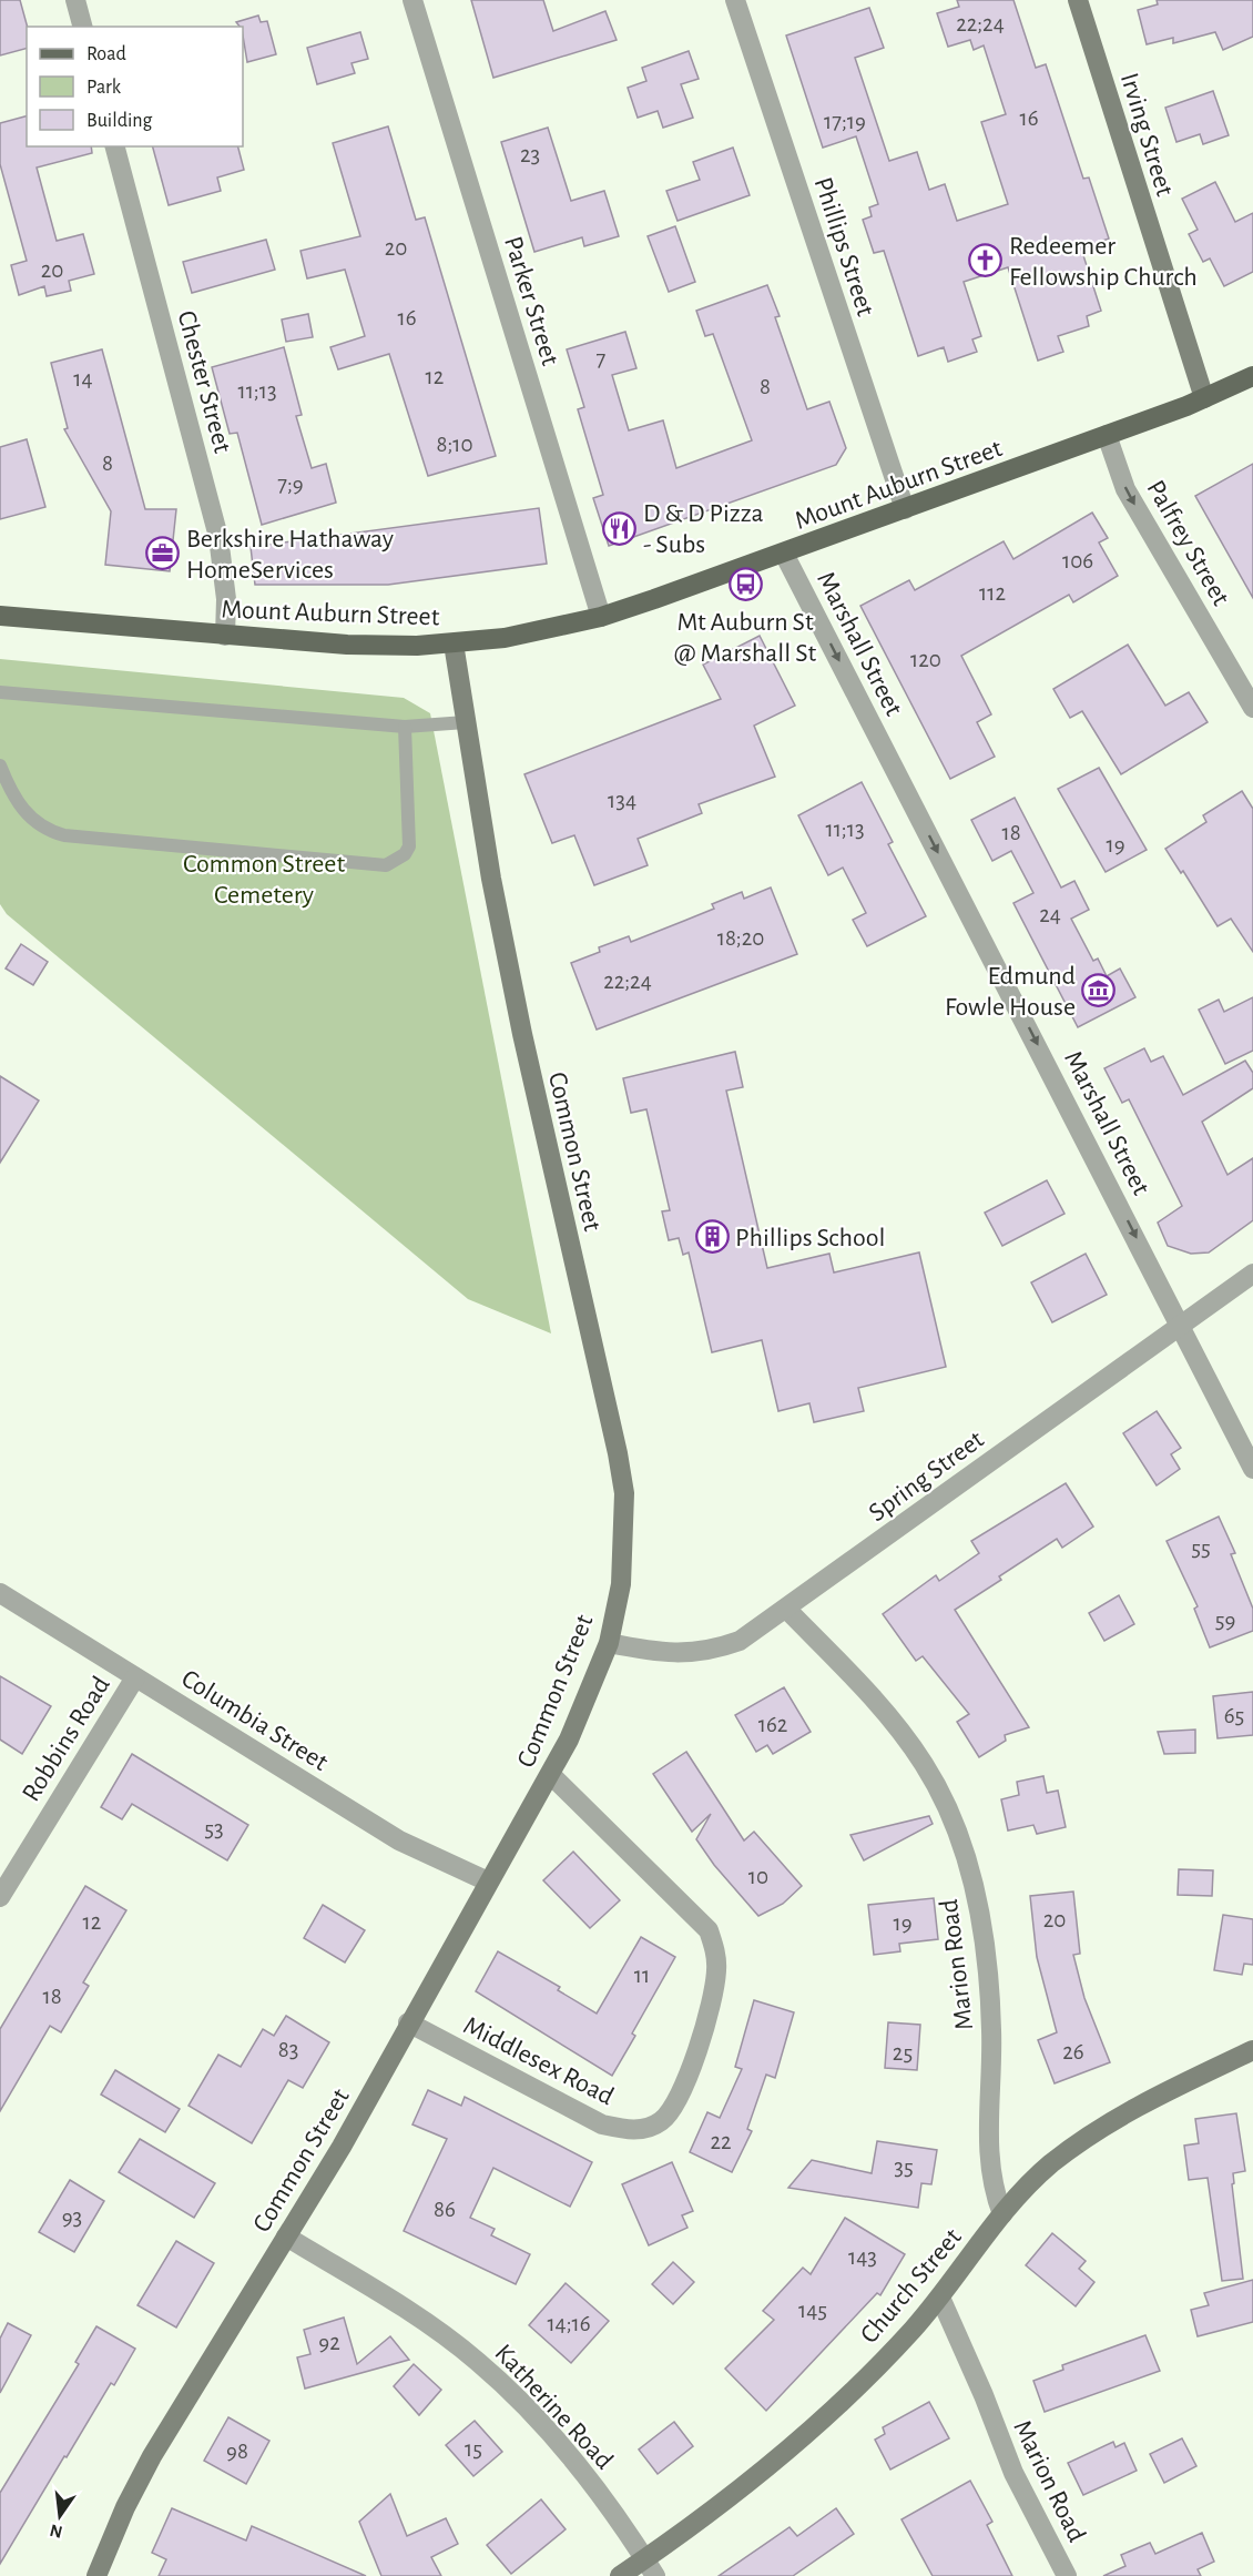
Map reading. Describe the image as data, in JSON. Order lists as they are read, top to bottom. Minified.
{"streets":{"main road":["Irving Street","Mount Auburn Street","Common Street","Church Street"],"street":["Phillips Street","Parker Street","Chester Street","Palfrey Street","Marshall Street","Spring Street","Columbia Street","Robbins Road","Marion Road","Middlesex Road","Katherine Road"]},"crossings":[["Irving Street","Mount Auburn Street"],["Phillips Street","Mount Auburn Street"],["Parker Street","Mount Auburn Street"],["Chester Street","Mount Auburn Street"],["Mount Auburn Street","Palfrey Street"],["Mount Auburn Street","Marshall Street"],["Mount Auburn Street","Common Street"],["Marshall Street","Spring Street"],["Common Street","Spring Street"],["Common Street","Columbia Street"],["Common Street","Middlesex Road"],["Common Street","Katherine Road"],["Spring Street","Marion Road"],["Columbia Street","Robbins Road"],["Marion Road","Church Street"],["Church Street","Katherine Road"]],"one_way":["Palfrey Street","Marshall Street"],"parks":["Common Street Cemetery"],"places":{"church":["Redeemer Fellowship Church"],"restaurant":["D & D Pizza - Subs"],"office":["Berkshire Hathaway HomeServices"],"bus stop":["Mt Auburn St @ Marshall St"],"museum":["Edmund Fowle House"],"building":["Phillips School"]},"house_numbers":["22;24","16","17;19","23","20","20","16","7","12","14","8","11;13","8;10","8","7;9","106","112","120","134","11;13","18","19","24","18;20","22;24","55","59","65","162","53","10","20","12","19","11","18","83","26","25","22","35","86","93","143","145","14;16","92","15","98"],"legend":["Road","Park","Building"],"north":"bottom"}
